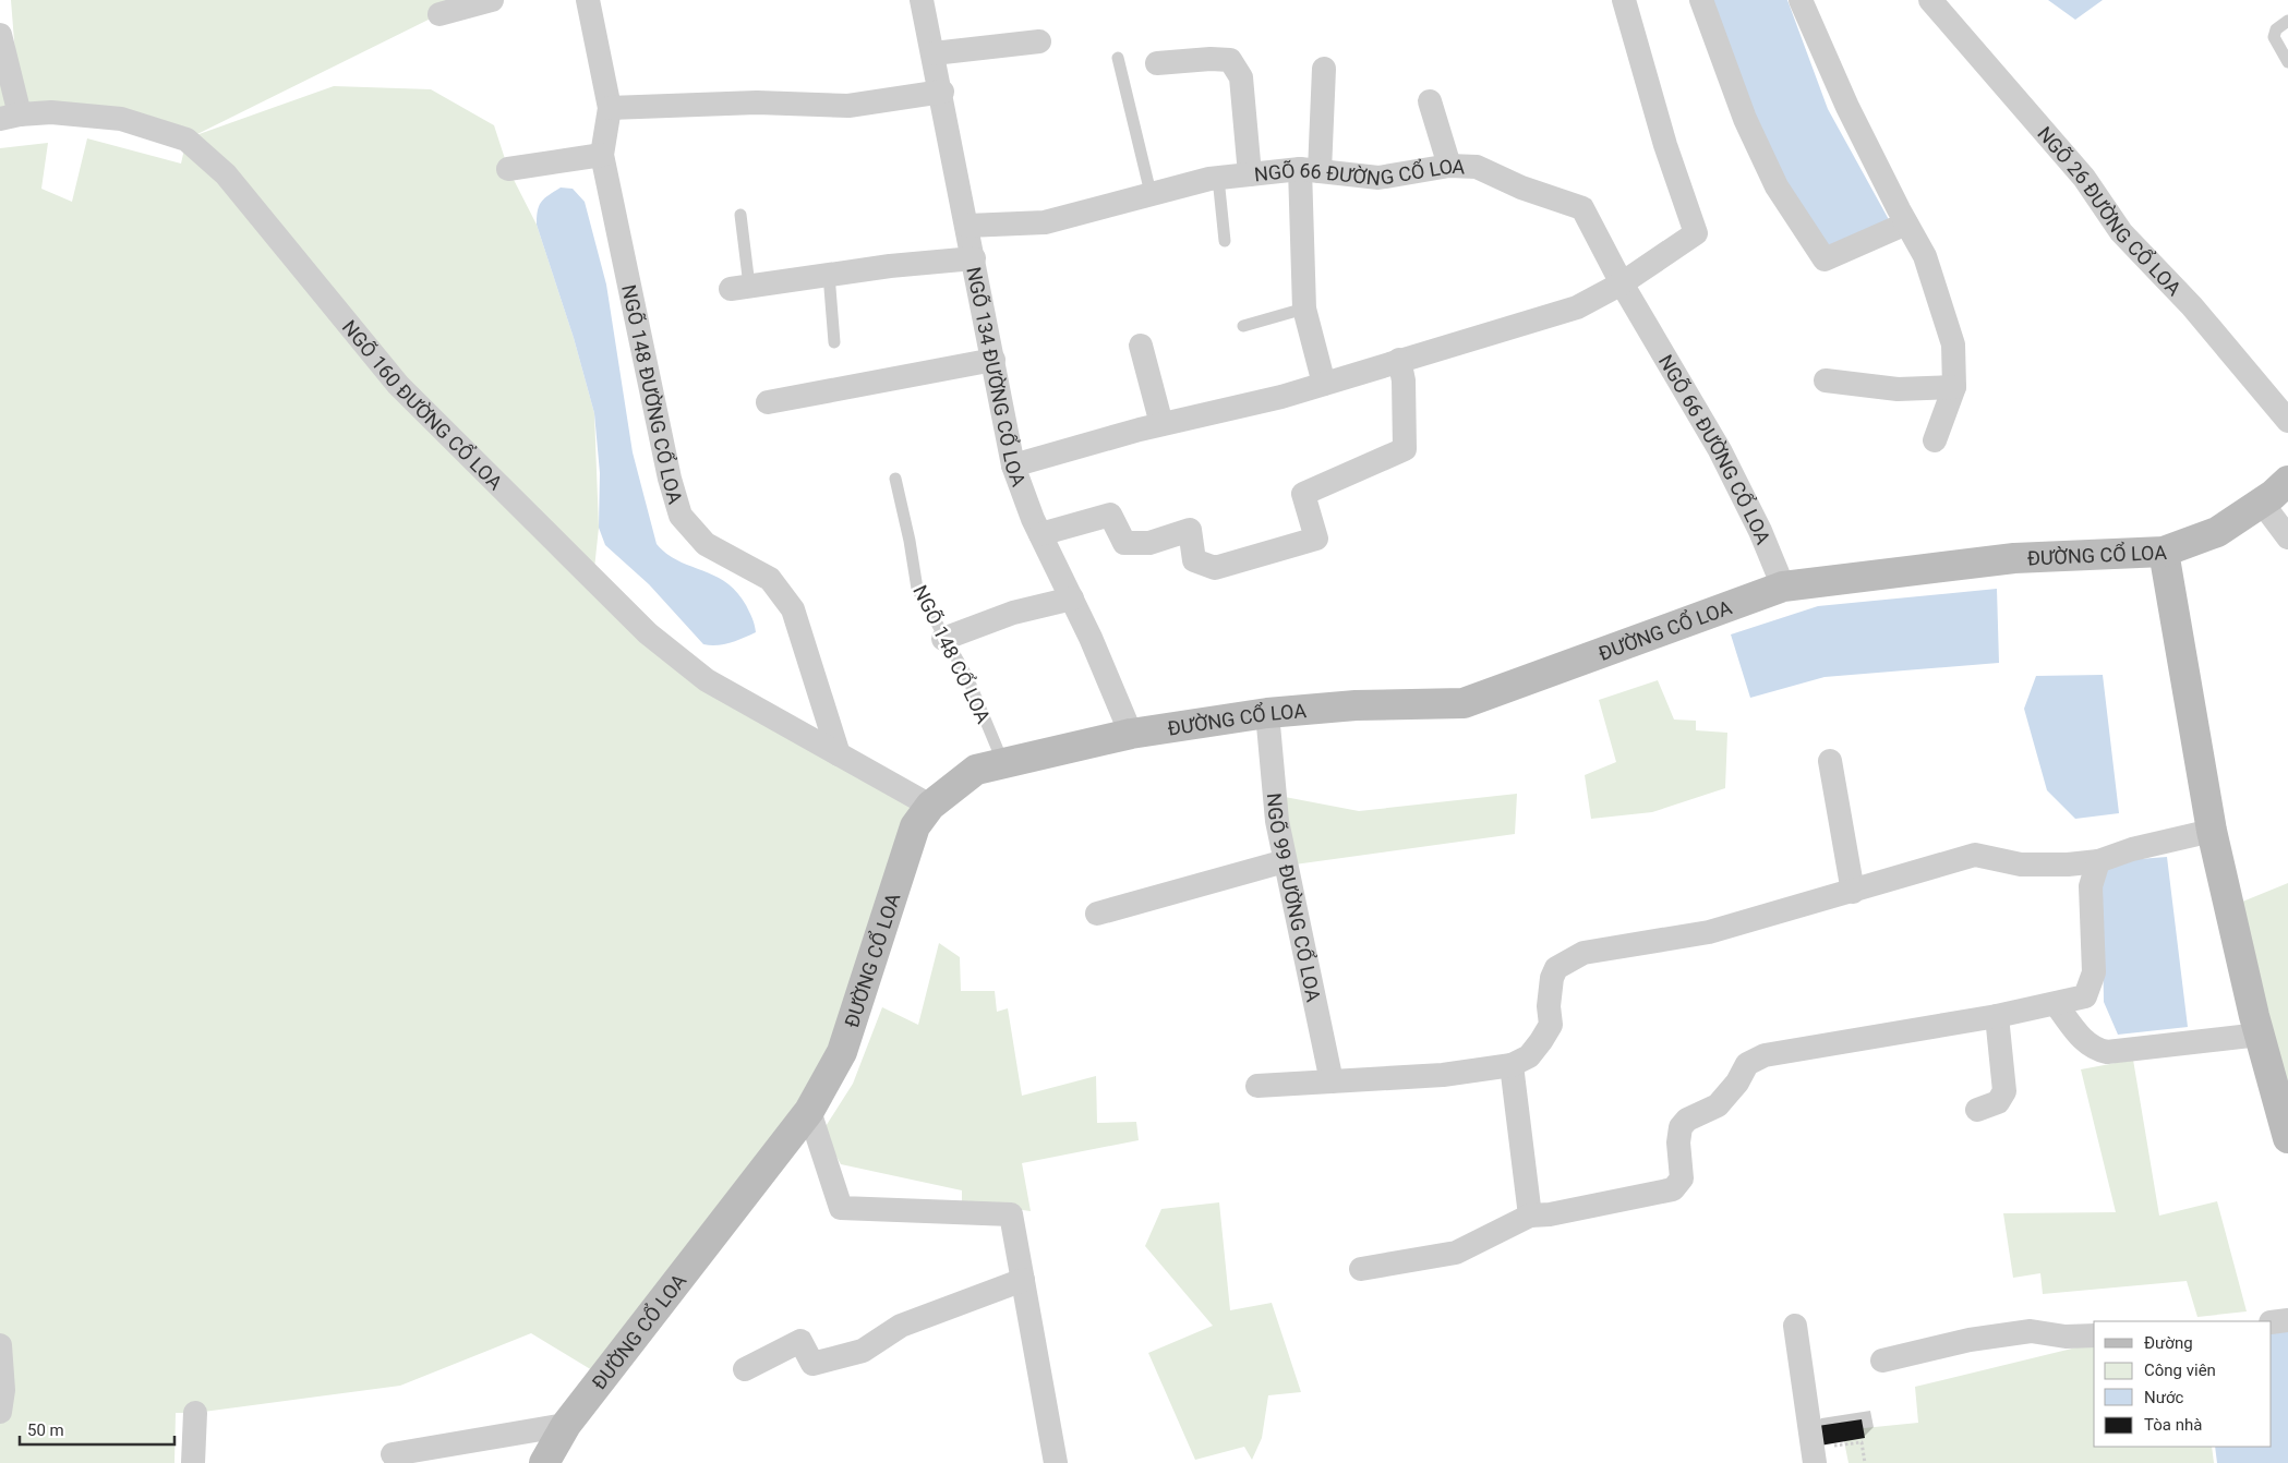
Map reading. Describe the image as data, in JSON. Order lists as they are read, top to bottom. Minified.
{"streets":{"street":["NGÕ 66 ĐƯỜNG CỔ LOA","NGÕ 26 ĐƯỜNG CỔ LOA","NGÕ 134 ĐƯỜNG CỔ LOA","NGÕ 148 ĐƯỜNG CỔ LOA","NGÕ 160 ĐƯỜNG CỔ LOA","ĐƯỜNG CỔ LOA","NGÕ 99 ĐƯỜNG CỔ LOA"],"lane":["NGÕ 148 CỔ LOA"]},"crossings":[["NGÕ 66 ĐƯỜNG CỔ LOA","NGÕ 134 ĐƯỜNG CỔ LOA"],["NGÕ 66 ĐƯỜNG CỔ LOA","ĐƯỜNG CỔ LOA"],["NGÕ 134 ĐƯỜNG CỔ LOA","ĐƯỜNG CỔ LOA"],["NGÕ 148 ĐƯỜNG CỔ LOA","NGÕ 160 ĐƯỜNG CỔ LOA"],["ĐƯỜNG CỔ LOA","NGÕ 148 CỔ LOA"],["ĐƯỜNG CỔ LOA","NGÕ 99 ĐƯỜNG CỔ LOA"]],"legend":["Đường","Công viên","Nước","Tòa nhà"],"scale_bar":"50 m"}
